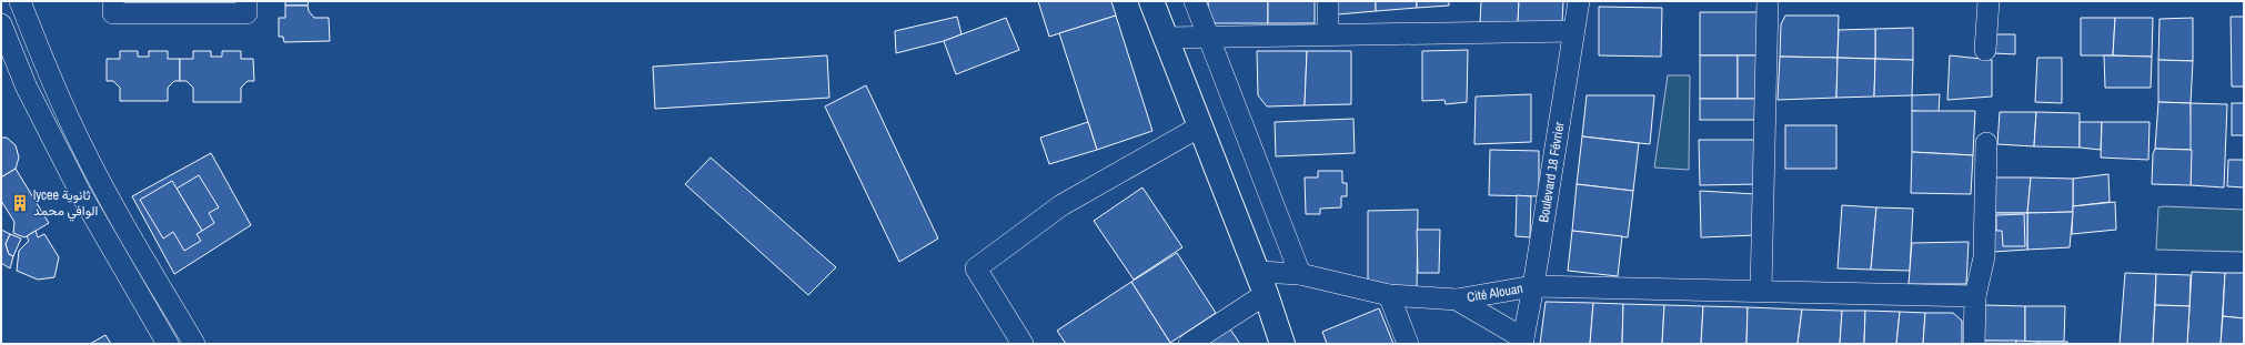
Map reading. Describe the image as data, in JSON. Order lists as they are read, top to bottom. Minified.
{"streets":{"street":["Boulevard 18 Février","Cité Alouan"]},"crossings":[["Boulevard 18 Février","Cité Alouan"]],"places":{"building":["lycee ثانوية الوافي محمد"]}}
